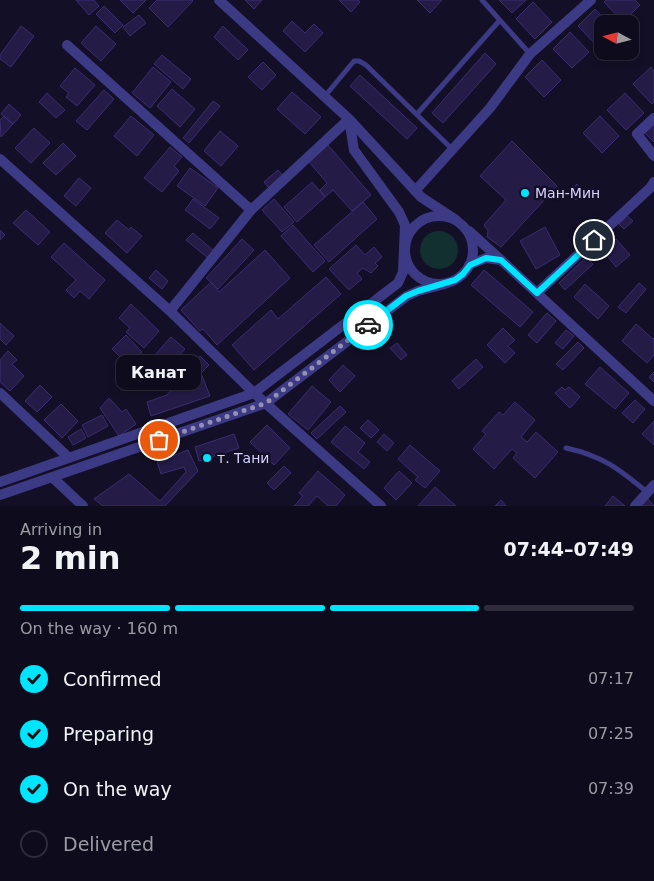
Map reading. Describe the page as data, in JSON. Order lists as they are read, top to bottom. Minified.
{"places":["Ман-Мин","Канат","т. Тани"],"north":"left","page":{"bubble":"Канат","heading":["2 min","Arriving in","07:44–07:49"],"bar":"On the way · 160 m","list":[["Confirmed","07:17"],["Preparing","07:25"],["On the way","07:39"],"Delivered"]}}
